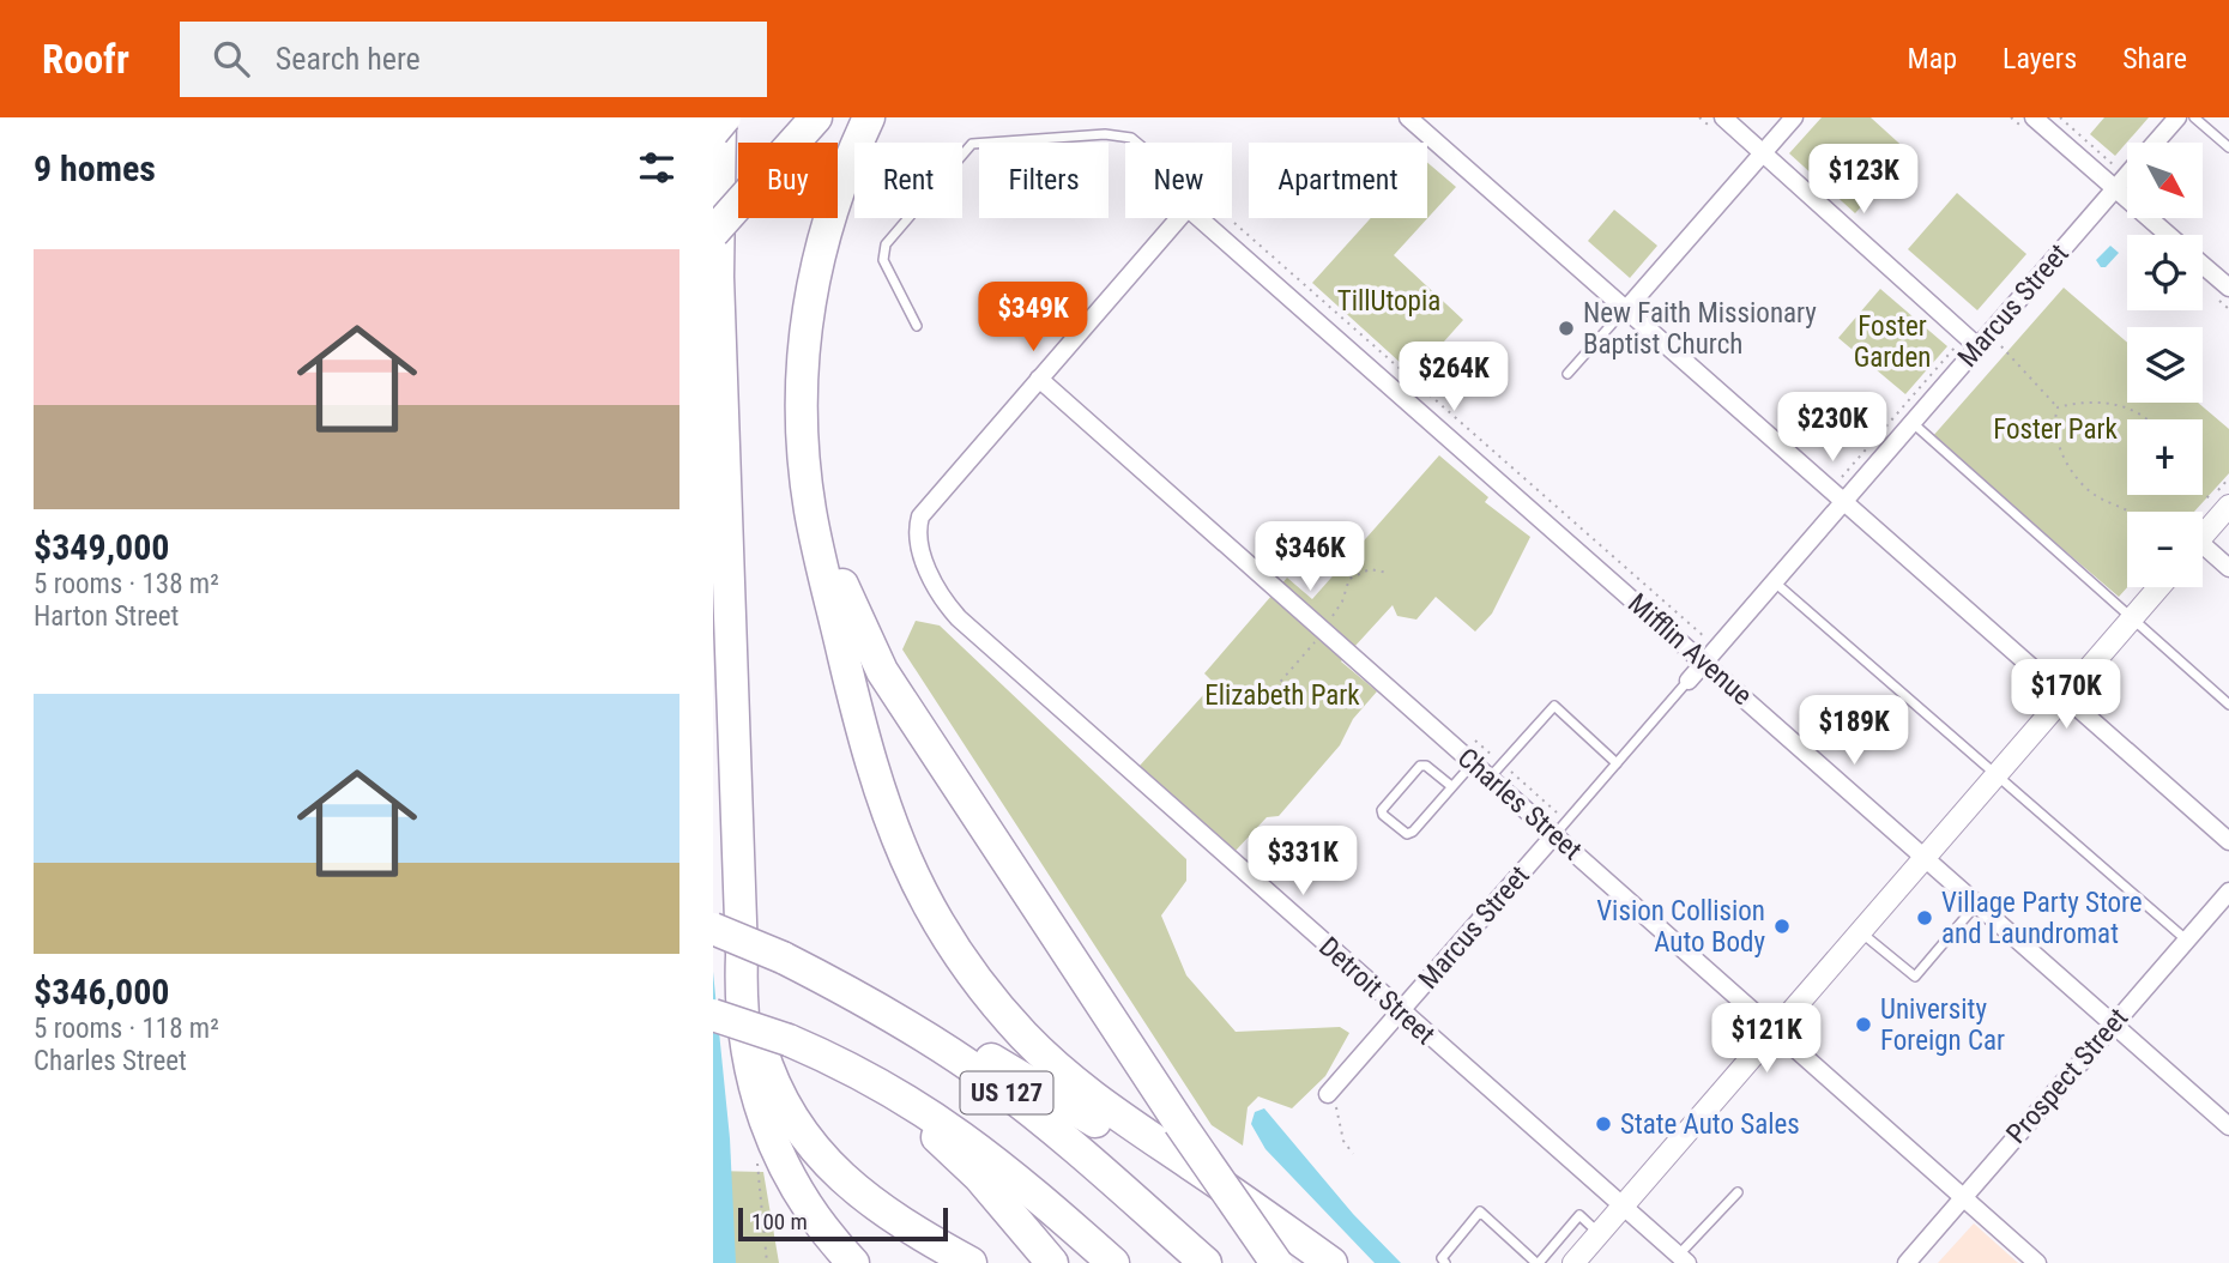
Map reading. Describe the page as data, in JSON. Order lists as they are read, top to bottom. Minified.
{"streets":{"highway":["US 127"],"street":["Marcus Street","Mifflin Avenue","Charles Street","Detroit Street","Prospect Street"]},"crossings":[["Marcus Street","Mifflin Avenue"],["Marcus Street","Charles Street"],["Marcus Street","Detroit Street"],["Mifflin Avenue","Prospect Street"],["Charles Street","Detroit Street"],["Charles Street","Prospect Street"]],"parks":["TillUtopia","Foster Garden","Foster Park","Elizabeth Park"],"places":["New Faith Missionary Baptist Church","Village Party Store and Laundromat","Vision Collision Auto Body","University Foreign Car","State Auto Sales"],"scale_bar":"100 m","north":"bottom right","page":{"header":"Roofr","search":"Search here","nav":["Map","Layers","Share"],"heading":"9 homes","map_buttons":["+","−"],"chip":["Buy","Rent","Filters","New","Apartment"],"price":["$123K","$349K","$264K","$230K","$346K","$170K","$189K","$331K","$121K"],"list":[{"name":"$349,000","note":"5 rooms · 138 m² · Harton Street"},{"name":"$346,000","note":"5 rooms · 118 m² · Charles Street"}],"scale":"100 m"}}
